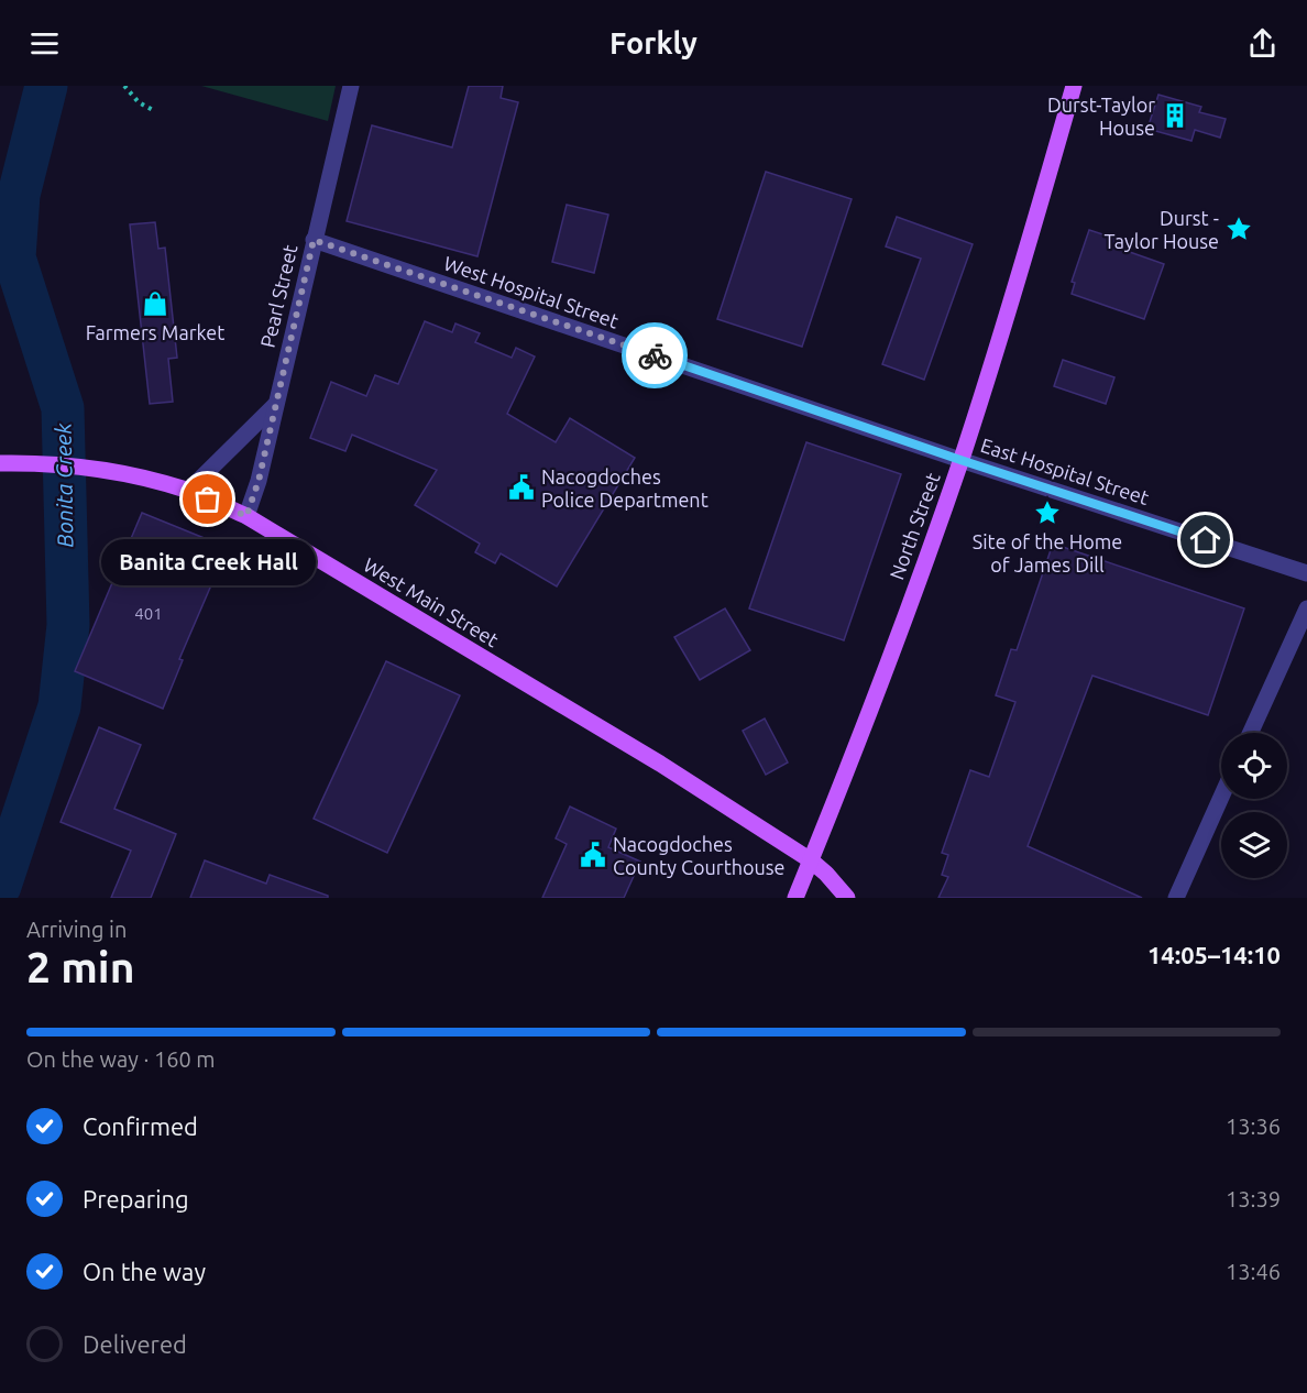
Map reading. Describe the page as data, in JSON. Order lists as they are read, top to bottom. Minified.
{"streets":{"main road":["North Street","West Main Street"],"street":["West Hospital Street","Pearl Street","East Hospital Street"]},"crossings":[["West Hospital Street","Pearl Street"],["West Hospital Street","East Hospital Street"],["West Hospital Street","North Street"],["Pearl Street","West Main Street"],["East Hospital Street","North Street"],["North Street","West Main Street"]],"water":["Bonita Creek"],"places":{"building":["Durst-Taylor House"],"place":["Durst - Taylor House","Site of the Home of James Dill"],"shop":["Farmers Market"],"public building":["Nacogdoches Police Department","Nacogdoches County Courthouse"],"other":["Banita Creek Hall"]},"house_numbers":["401"],"page":{"header":"Forkly","bubble":"Banita Creek Hall","heading":["2 min","Arriving in","14:05–14:10"],"bar":"On the way · 160 m","list":[["Confirmed","13:36"],["Preparing","13:39"],["On the way","13:46"],"Delivered"]}}
